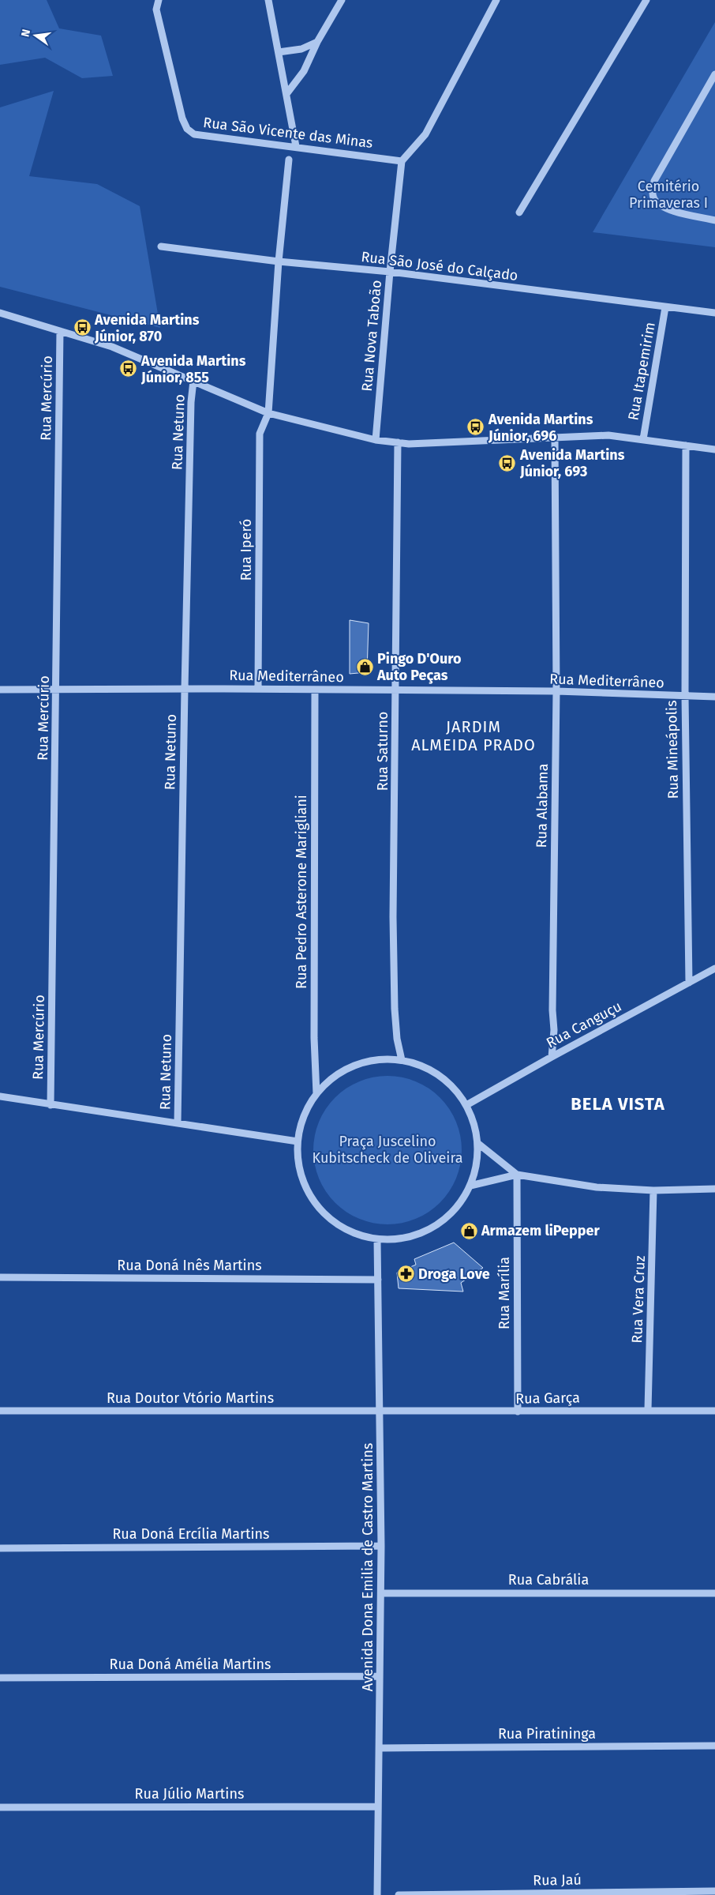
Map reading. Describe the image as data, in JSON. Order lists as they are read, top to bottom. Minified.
{"streets":{"street":["Rua São Vicente das Minas","Rua São José do Calçado","Rua Nova Taboão","Rua Itapemirim","Rua Mercúrio","Rua Netuno","Rua Iperó","Rua Mediterrâneo","Rua Mineápolis","Rua Saturno","Rua Alabama","Rua Pedro Asterone Marigliani","Rua Canguçu","Rua Doná Inês Martins","Rua Marília","Rua Vera Cruz","Rua Doutor Vtório Martins","Rua Garça","Rua Doná Ercília Martins","Avenida Dona Emilia de Castro Martins","Rua Cabrália","Rua Doná Amélia Martins","Rua Piratininga","Rua Júlio Martins","Rua Jaú"]},"crossings":[["Rua São Vicente das Minas","Rua Nova Taboão"],["Rua São José do Calçado","Rua Nova Taboão"],["Rua São José do Calçado","Rua Itapemirim"],["Rua São José do Calçado","Rua Iperó"],["Rua Mercúrio","Rua Mediterrâneo"],["Rua Netuno","Rua Mediterrâneo"],["Rua Iperó","Rua Mediterrâneo"],["Rua Mediterrâneo","Rua Mineápolis"],["Rua Mediterrâneo","Rua Saturno"],["Rua Mediterrâneo","Rua Alabama"],["Rua Mediterrâneo","Rua Pedro Asterone Marigliani"],["Rua Mineápolis","Rua Canguçu"],["Rua Alabama","Rua Canguçu"],["Rua Doná Inês Martins","Avenida Dona Emilia de Castro Martins"],["Rua Marília","Rua Garça"],["Rua Vera Cruz","Rua Garça"],["Rua Doutor Vtório Martins","Rua Garça"],["Rua Doutor Vtório Martins","Avenida Dona Emilia de Castro Martins"],["Rua Garça","Avenida Dona Emilia de Castro Martins"],["Rua Doná Ercília Martins","Avenida Dona Emilia de Castro Martins"],["Avenida Dona Emilia de Castro Martins","Rua Cabrália"],["Avenida Dona Emilia de Castro Martins","Rua Doná Amélia Martins"],["Avenida Dona Emilia de Castro Martins","Rua Piratininga"],["Avenida Dona Emilia de Castro Martins","Rua Júlio Martins"]],"districts":["JARDIM ALMEIDA PRADO","BELA VISTA"],"parks":["Cemitério Primaveras I","Praça Juscelino Kubitscheck de Oliveira"],"places":{"bus stop":["Avenida Martins Júnior, 870","Avenida Martins Júnior, 855","Avenida Martins Júnior, 696","Avenida Martins Júnior, 693"],"shop":["Pingo D'Ouro Auto Peças","Armazem liPepper"],"pharmacy":["Droga Love"]},"north":"left"}
